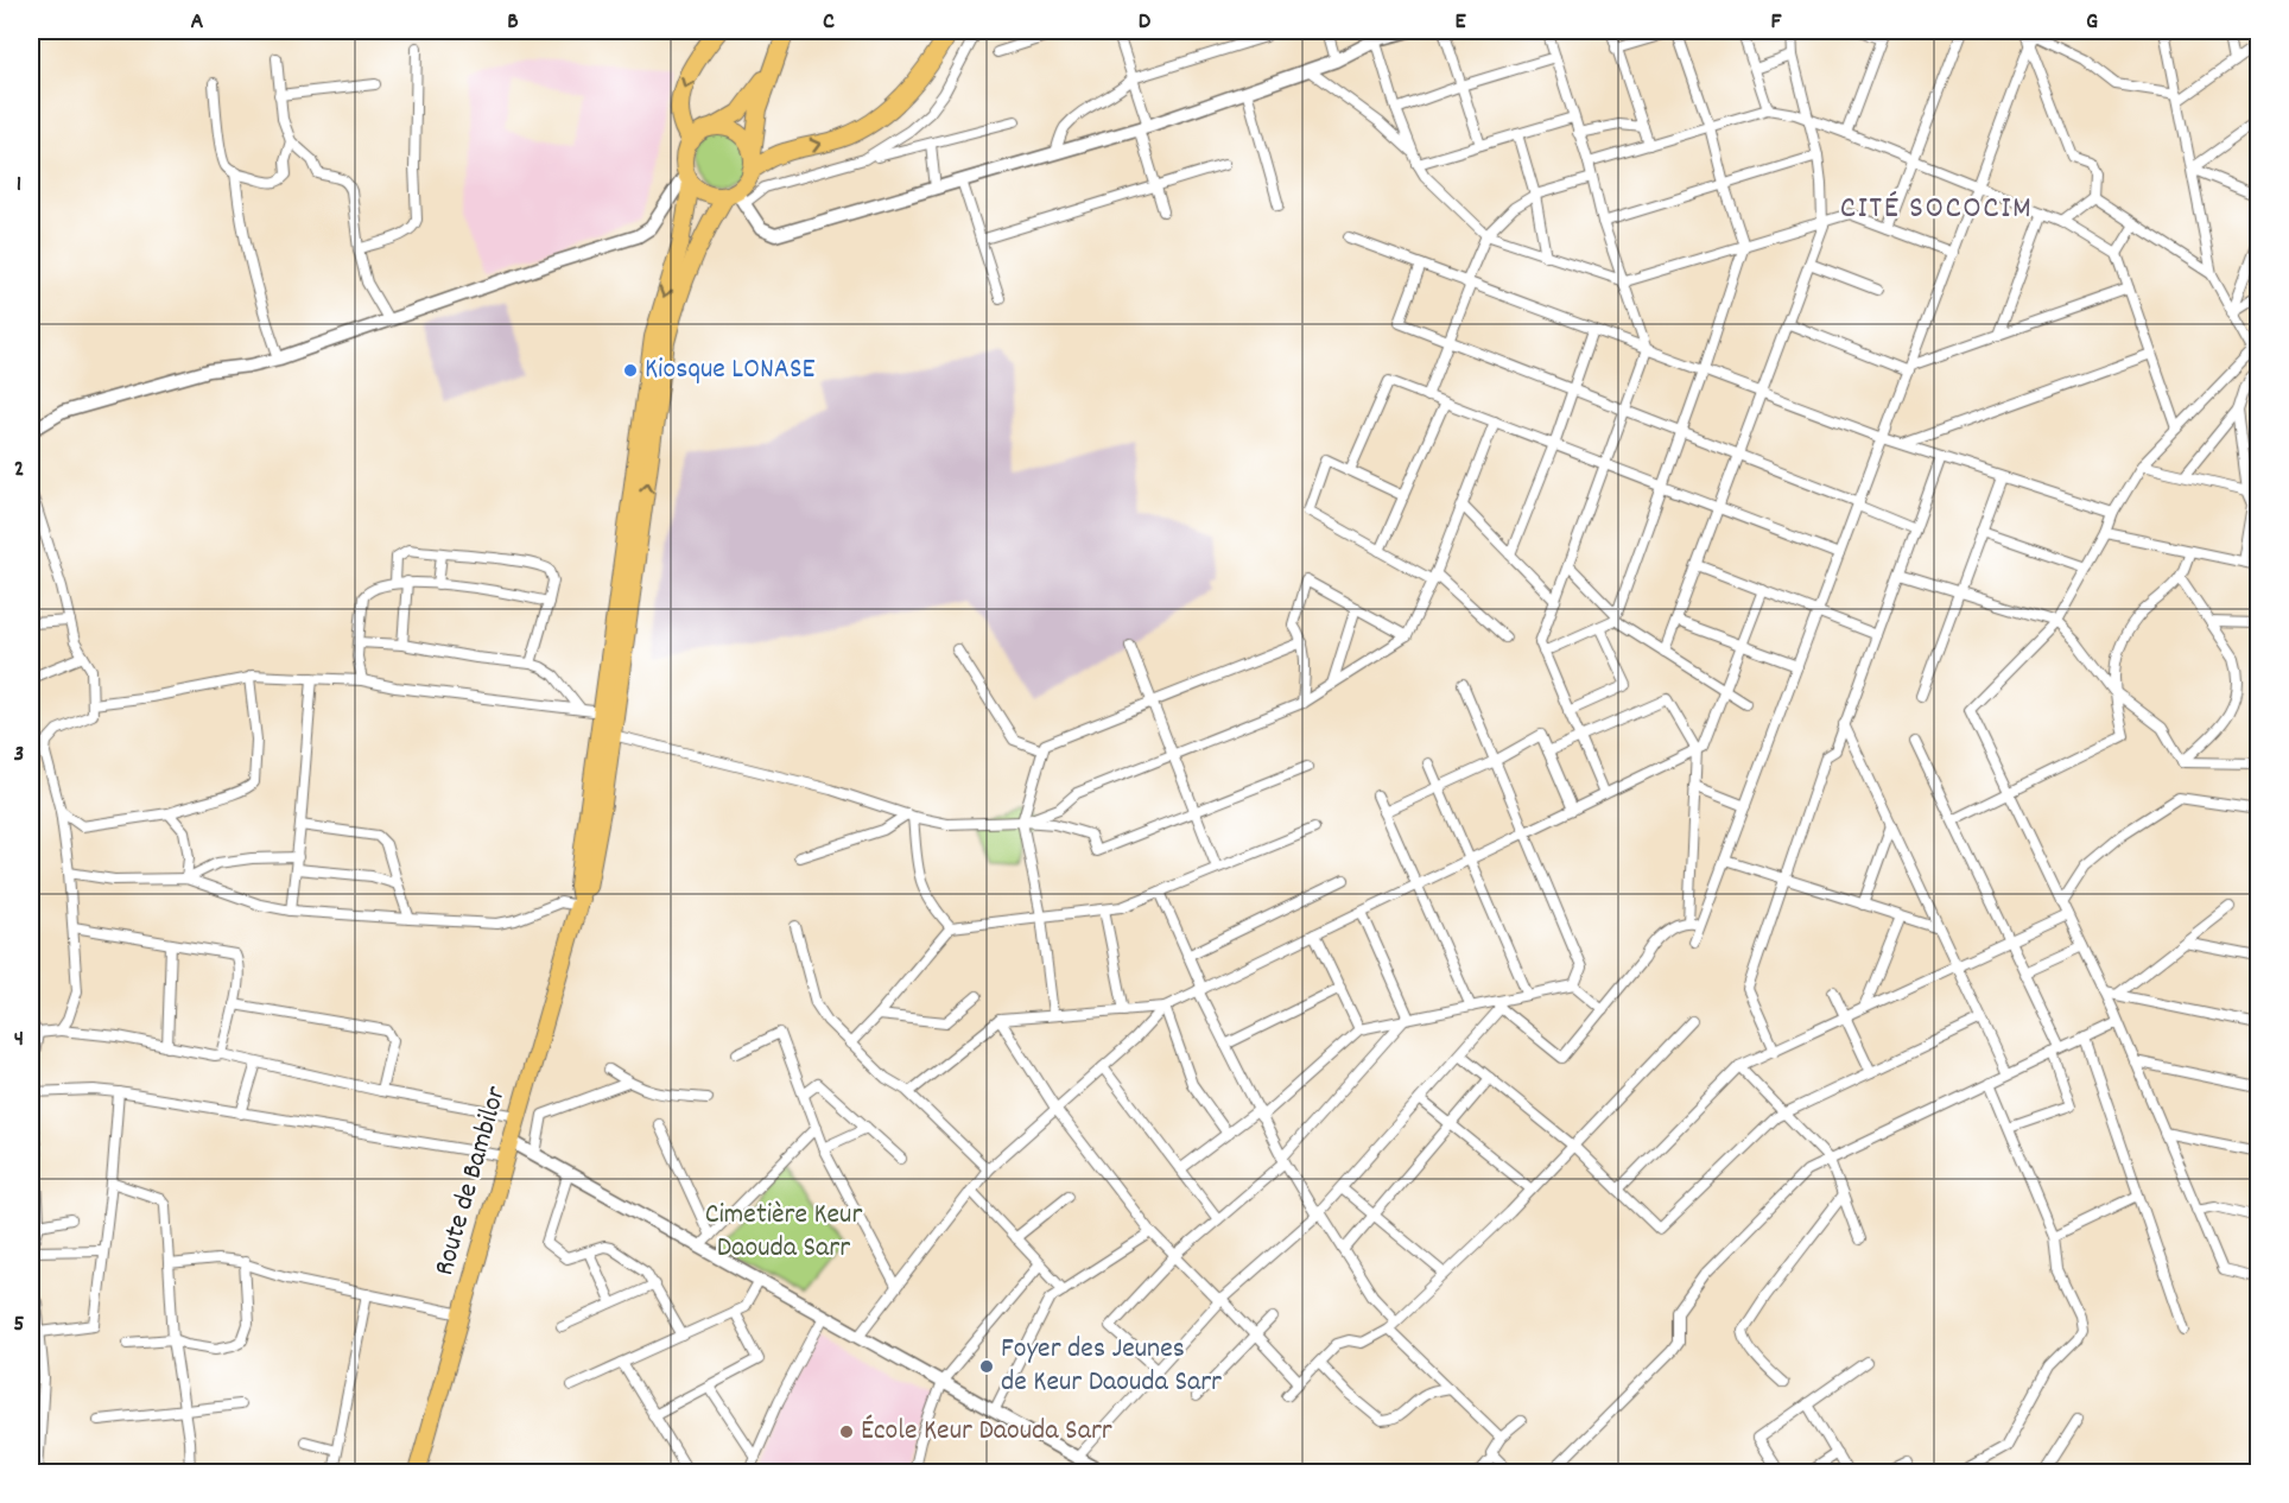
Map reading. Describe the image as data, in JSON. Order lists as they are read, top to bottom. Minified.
{"streets":{"main road":["Route de Bambilor"]},"districts":["CITÉ SOCOCIM"],"parks":["Cimetière Keur Daouda Sarr"],"places":["Kiosque LONASE","Foyer des Jeunes de Keur Daouda Sarr","École Keur Daouda Sarr"],"grid":{"columns":["A","B","C","D","E","F","G"],"rows":["1","2","3","4","5"]}}
